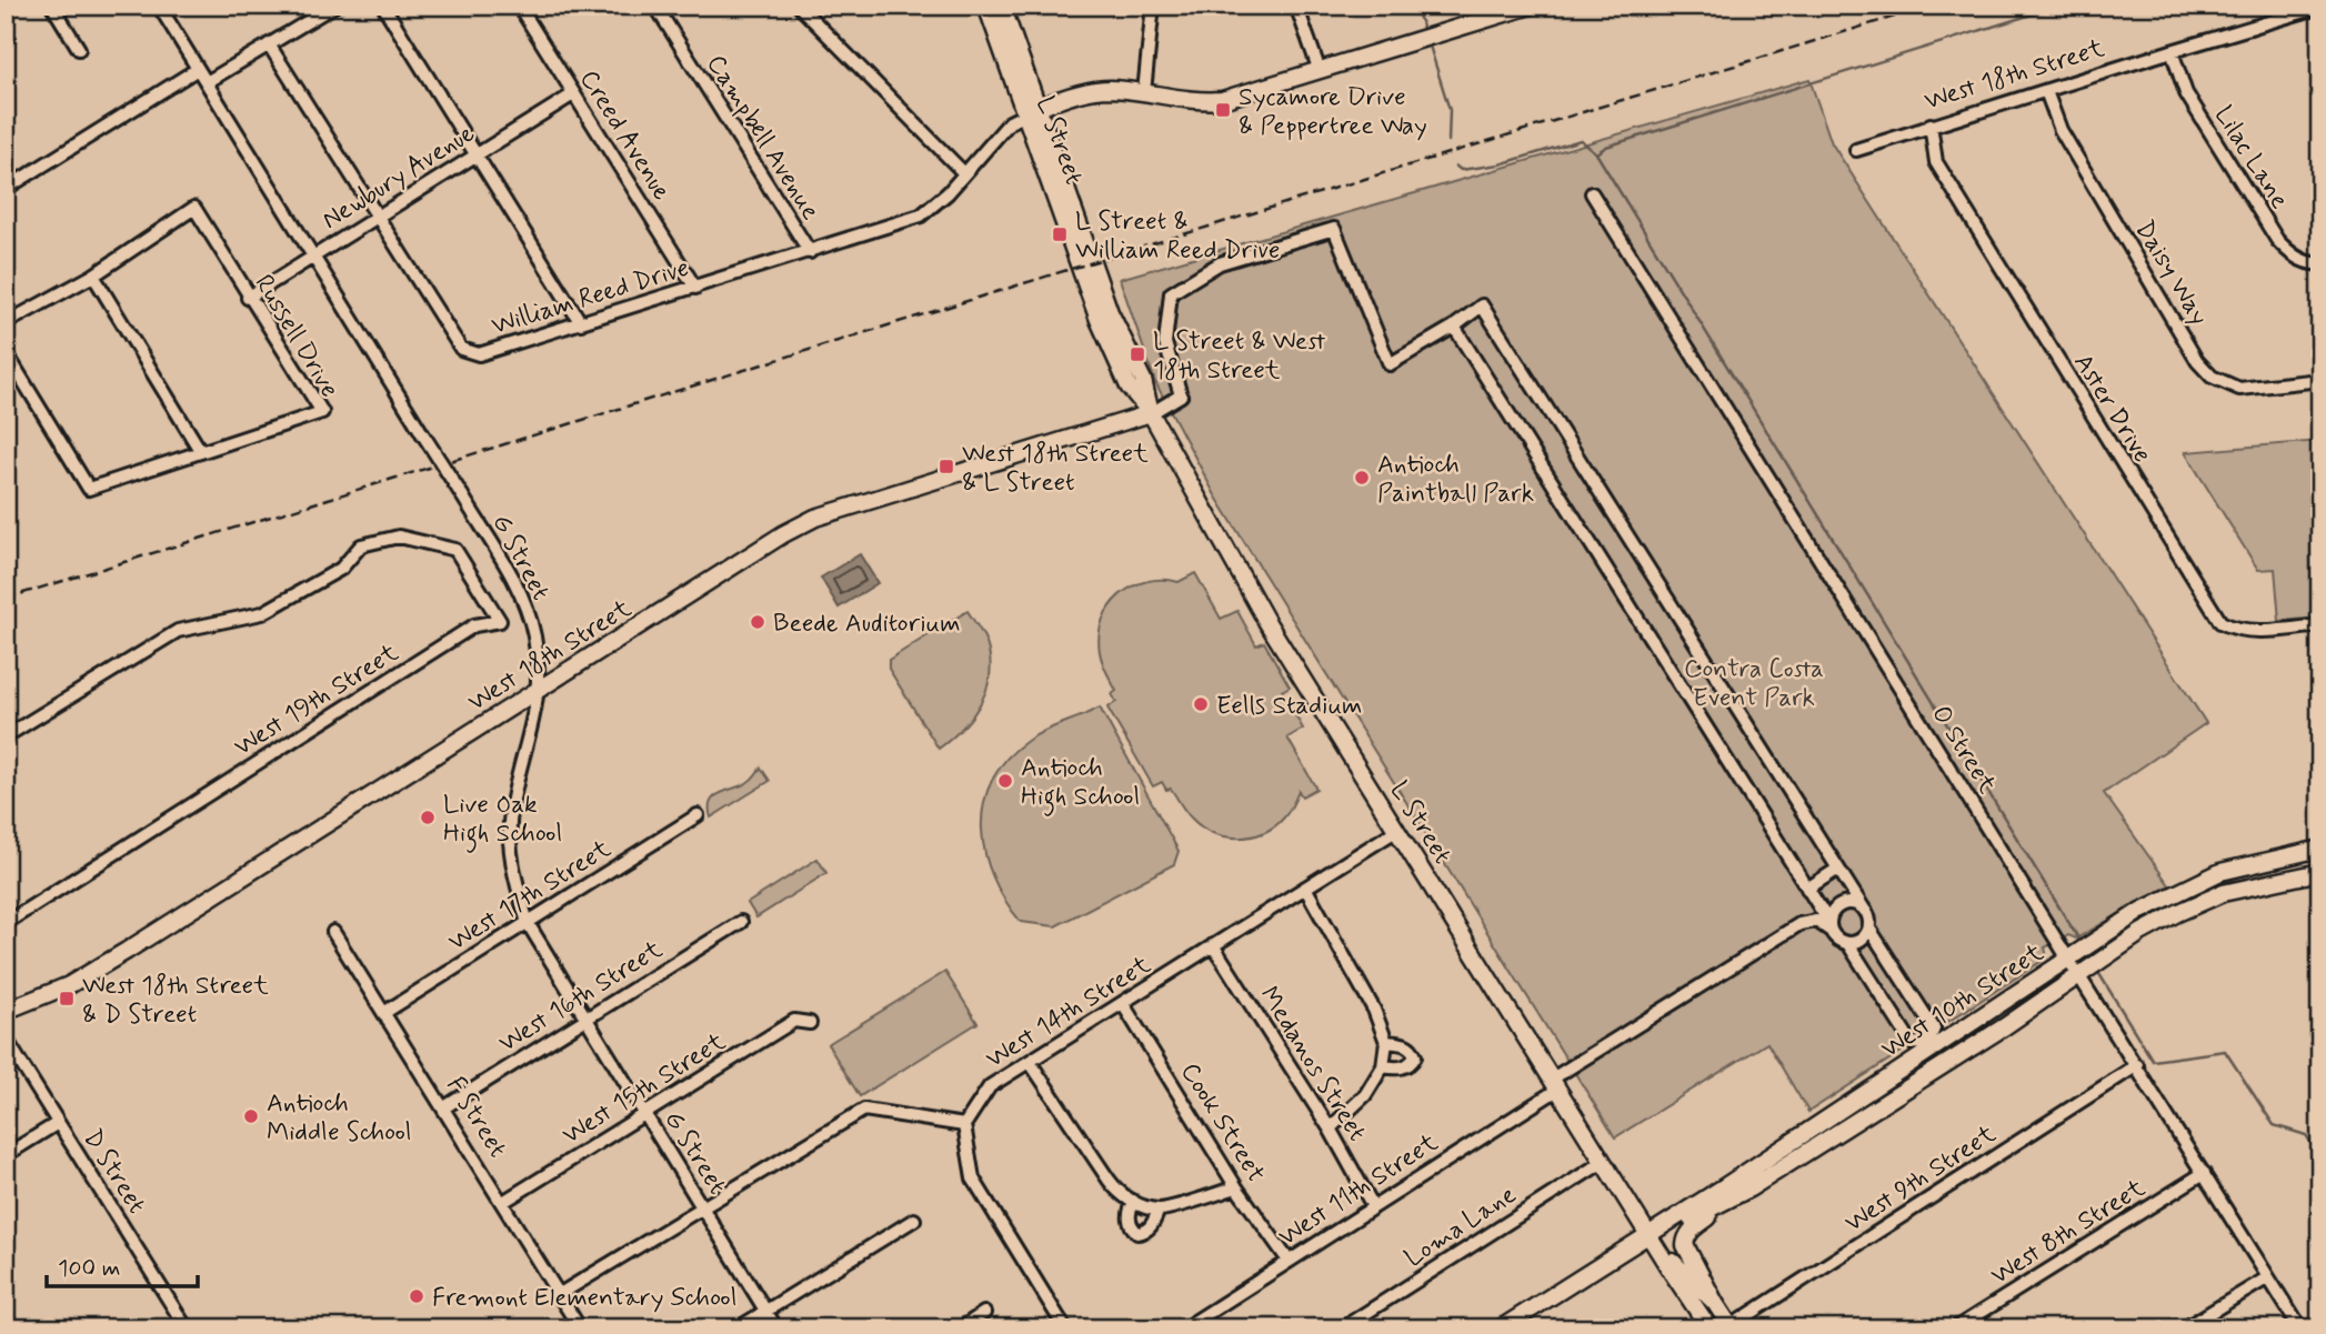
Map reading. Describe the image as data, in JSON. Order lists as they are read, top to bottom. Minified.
{"streets":{"main road":["West 18th Street","L Street","West 10th Street"],"street":["Creed Avenue","Campbell Avenue","Lilac Lane","Newbury Avenue","Daisy Way","William Reed Drive","Russell Drive","Aster Drive","G Street","West 19th Street","O Street","West 17th Street","West 16th Street","West 14th Street","Medanos Street","West 15th Street","F Street","Cook Street","D Street","West 9th Street","West 11th Street","Loma Lane","West 8th Street"]},"crossings":[["West 18th Street","L Street"],["West 18th Street","Lilac Lane"],["West 18th Street","Daisy Way"],["West 18th Street","Aster Drive"],["West 18th Street","G Street"],["Creed Avenue","Newbury Avenue"],["Creed Avenue","William Reed Drive"],["Campbell Avenue","William Reed Drive"],["L Street","William Reed Drive"],["L Street","West 10th Street"],["L Street","West 14th Street"],["L Street","West 9th Street"],["L Street","West 11th Street"],["L Street","Loma Lane"],["Newbury Avenue","William Reed Drive"],["Newbury Avenue","Russell Drive"],["Newbury Avenue","G Street"],["G Street","West 17th Street"],["G Street","West 16th Street"],["G Street","West 15th Street"],["O Street","West 10th Street"],["O Street","West 9th Street"],["O Street","West 8th Street"],["West 17th Street","F Street"],["West 16th Street","F Street"],["West 14th Street","Medanos Street"],["West 14th Street","Cook Street"],["Medanos Street","West 11th Street"],["West 15th Street","F Street"],["Cook Street","West 11th Street"]],"parks":["Contra Costa Event Park"],"places":{"transit":["Sycamore Drive & Peppertree Way","L Street & William Reed Drive","L Street & West 18th Street","West 18th Street & L Street","West 18th Street & D Street"],"other":["Antioch Paintball Park","Beede Auditorium","Eells Stadium","Antioch High School","Live Oak High School","Antioch Middle School","Fremont Elementary School"]},"scale_bar":"100 m"}
